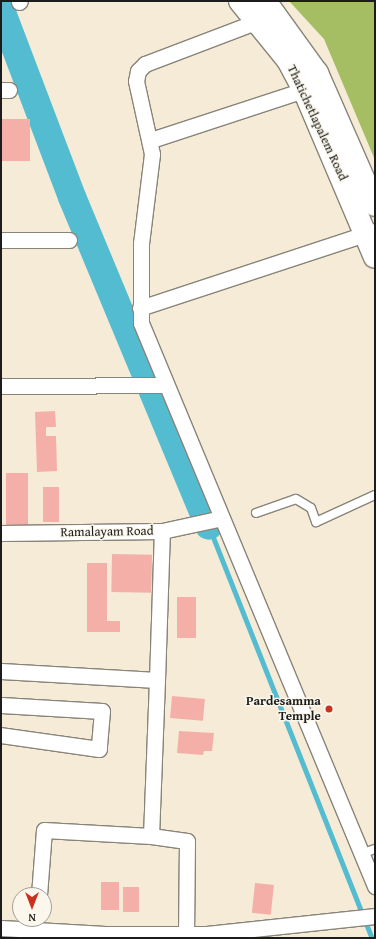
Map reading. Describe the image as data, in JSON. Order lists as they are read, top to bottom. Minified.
{"streets":{"main road":["Thatichetlapalem Road"],"street":["Ramalayam Road"]},"places":["Pardesamma Temple"],"north":"bottom"}
